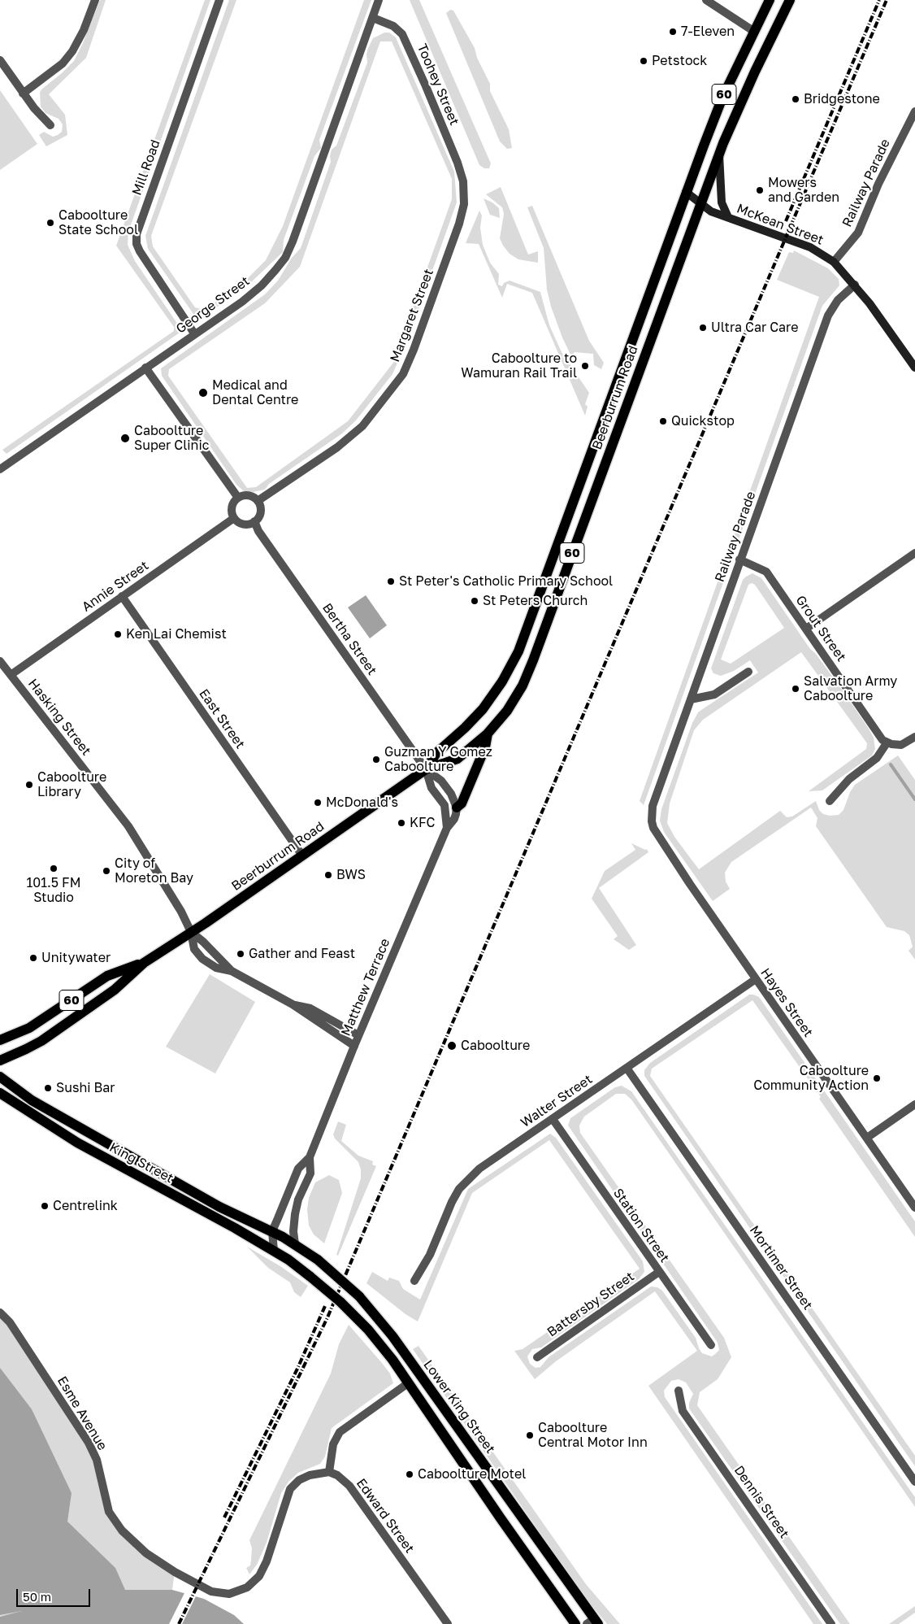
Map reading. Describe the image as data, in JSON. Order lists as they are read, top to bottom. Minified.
{"streets":{"main road":["60","McKean Street","Beerburrum Road","King Street","Lower King Street"],"street":["Toohey Street","Mill Road","Railway Parade","George Street","Margaret Street","Annie Street","Grout Street","Bertha Street","Hasking Street","East Street","Matthew Terrace","Hayes Street","Walter Street","Station Street","Mortimer Street","Battersby Street","Esme Avenue","Dennis Street","Edward Street"]},"crossings":[["Toohey Street","George Street"],["Toohey Street","Margaret Street"],["Mill Road","George Street"],["Railway Parade","McKean Street"],["Railway Parade","Grout Street"],["Railway Parade","Hayes Street"],["McKean Street","Beerburrum Road"],["Margaret Street","Annie Street"],["Margaret Street","Bertha Street"],["Beerburrum Road","Bertha Street"],["Beerburrum Road","Hasking Street"],["Beerburrum Road","East Street"],["Beerburrum Road","Matthew Terrace"],["Annie Street","Bertha Street"],["Annie Street","Hasking Street"],["Annie Street","East Street"],["Bertha Street","Matthew Terrace"],["Matthew Terrace","King Street"],["Matthew Terrace","Lower King Street"],["Hayes Street","Walter Street"],["Walter Street","Station Street"],["Walter Street","Mortimer Street"],["King Street","Lower King Street"],["Station Street","Battersby Street"],["Esme Avenue","Edward Street"]],"places":["7-Eleven","Petstock","Bridgestone","Mowers and Garden","Caboolture State School","Ultra Car Care","Caboolture to Wamuran Rail Trail","Medical and Dental Centre","Quickstop","Caboolture Super Clinic","St Peter's Catholic Primary School","St Peters Church","Ken Lai Chemist","Salvation Army Caboolture","Guzman Y Gomez Caboolture","Caboolture Library","McDonald's","KFC","101.5 FM Studio","City of Moreton Bay","BWS","Gather and Feast","Unitywater","Caboolture","Caboolture Community Action","Sushi Bar","Centrelink","Caboolture Central Motor Inn","Caboolture Motel"],"scale_bar":"50 m"}
